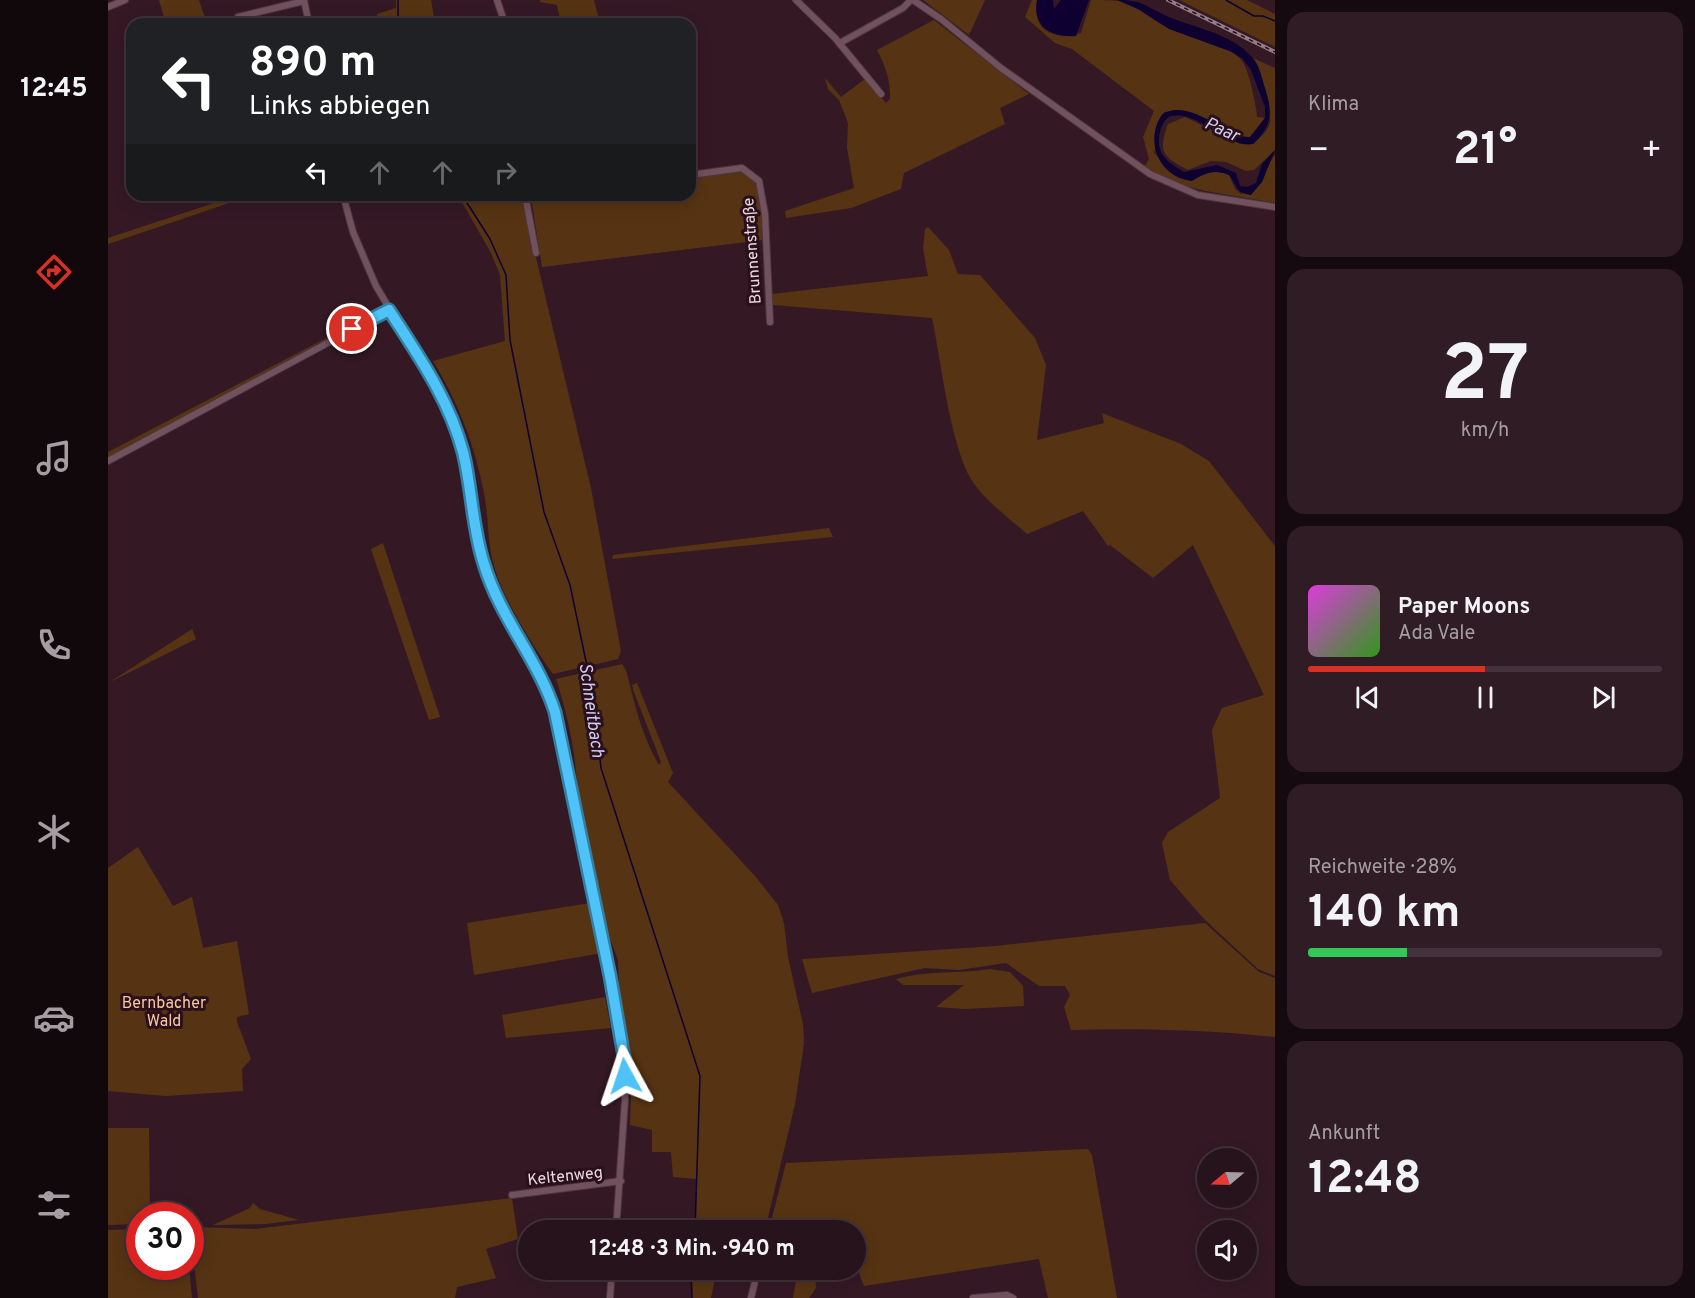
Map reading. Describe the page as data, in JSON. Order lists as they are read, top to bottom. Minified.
{"streets":{"street":["Brunnenstraße","Keltenweg"]},"water":["Paar","Schneitbach"],"parks":["Bernbacher Wald"],"north":"left","page":{"tabs":"12:45","tile":["Klima",["27","km/h"],["Reichweite · 28%","140 km"],["Ankunft","12:48"]],"turn":["890 m","Links abbiegen"],"heat":["−","21°","+"],"song":["Paper Moons","Ada Vale"],"limit":"30","trip":"12:48 · 3 Min. · 940 m"}}
